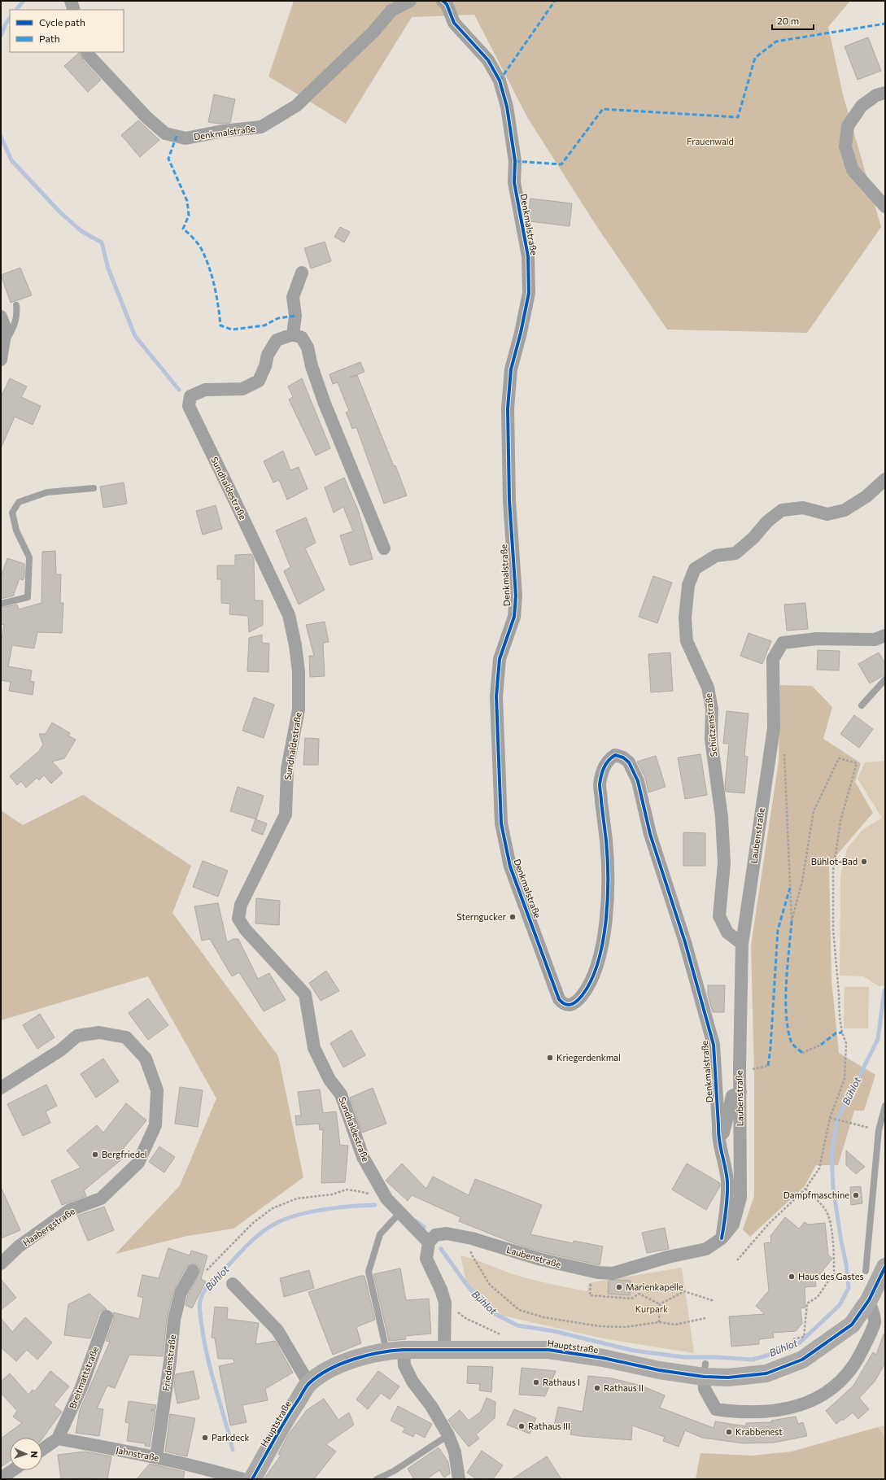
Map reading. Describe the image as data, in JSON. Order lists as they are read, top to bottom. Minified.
{"streets":{"main road":["Hauptstraße"],"street":["Denkmalstraße","Sundhaldestraße","Schützenstraße","Laubenstraße","Haabergstraße","Friedenstraße","Breitmattstraße","Jahnstraße"]},"crossings":[["Denkmalstraße","Laubenstraße"],["Sundhaldestraße","Laubenstraße"],["Schützenstraße","Laubenstraße"],["Friedenstraße","Jahnstraße"],["Breitmattstraße","Jahnstraße"]],"water":["Bühlot"],"parks":["Frauenwald","Kurpark"],"places":["Bühlot-Bad","Sterngucker","Kriegerdenkmal","Bergfriedel","Dampfmaschine","Haus des Gastes","Marienkapelle","Rathaus I","Rathaus II","Rathaus III","Krabbenest","Parkdeck"],"legend":["Cycle path","Path"],"scale_bar":"20 m","north":"right"}
